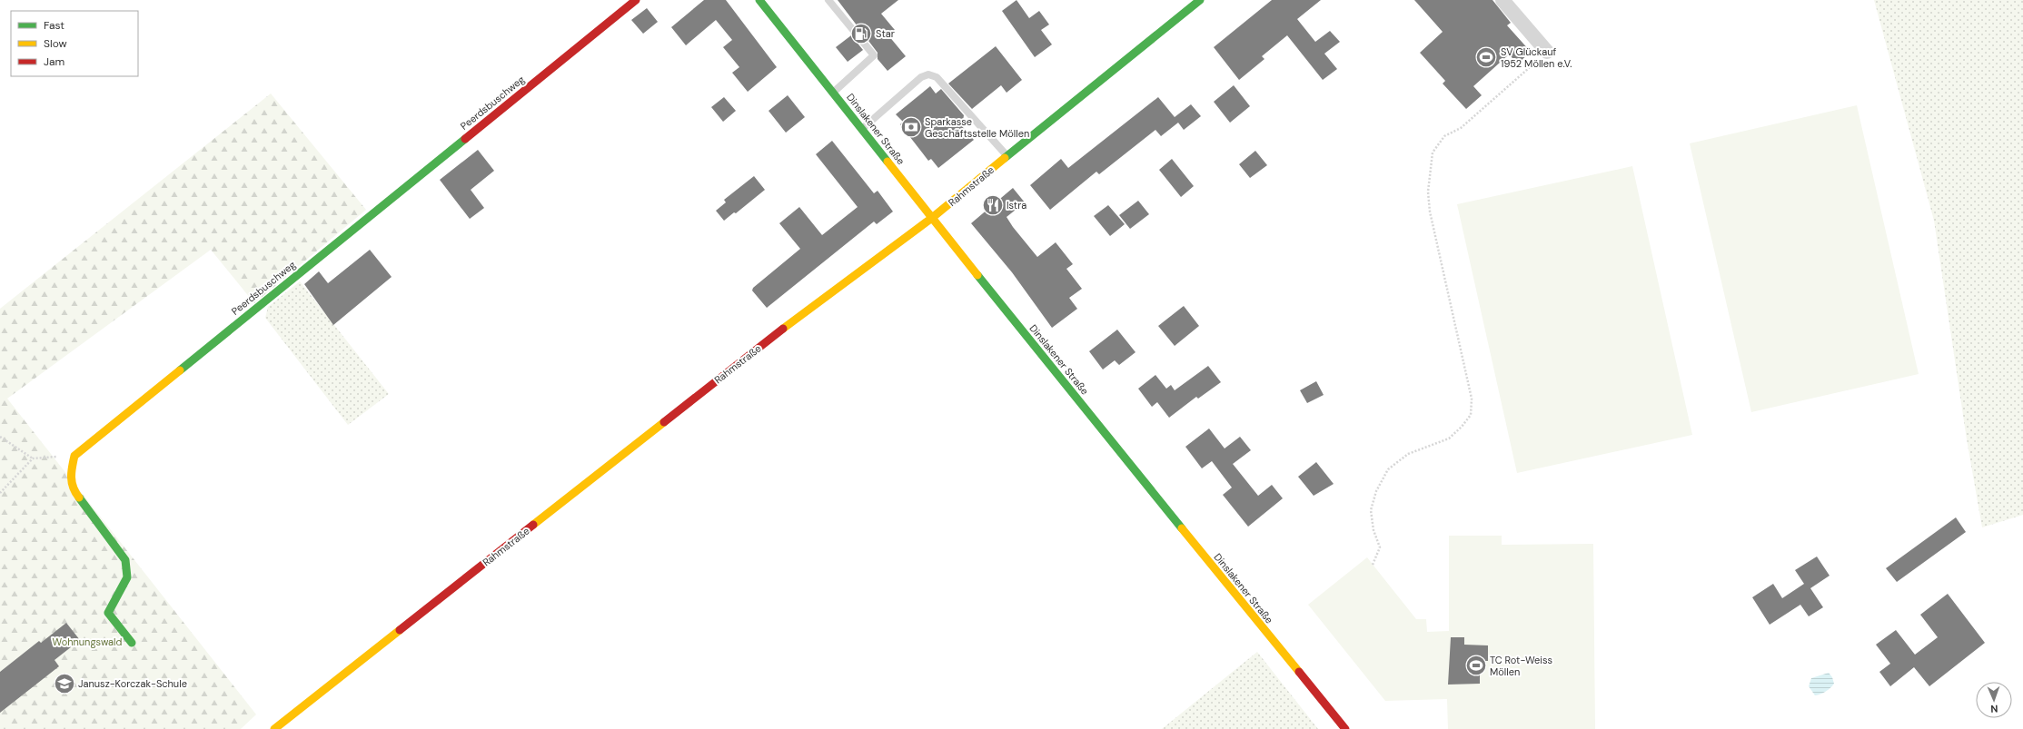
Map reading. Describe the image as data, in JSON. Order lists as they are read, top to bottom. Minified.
{"streets":{"main road":["Peerdsbuschweg","Dinslakener Straße","Rahmstraße"]},"crossings":[["Dinslakener Straße","Rahmstraße"]],"parks":["Wohnungswald"],"places":{"fuel station":["Star"],"sports":["SV Glückauf 1952 Möllen e.V.","TC Rot-Weiss Möllen"],"bank":["Sparkasse Geschäftsstelle Möllen"],"restaurant":["Istra"],"school or university":["Janusz-Korczak-Schule"]},"legend":["Fast","Slow","Jam"],"north":"bottom"}
